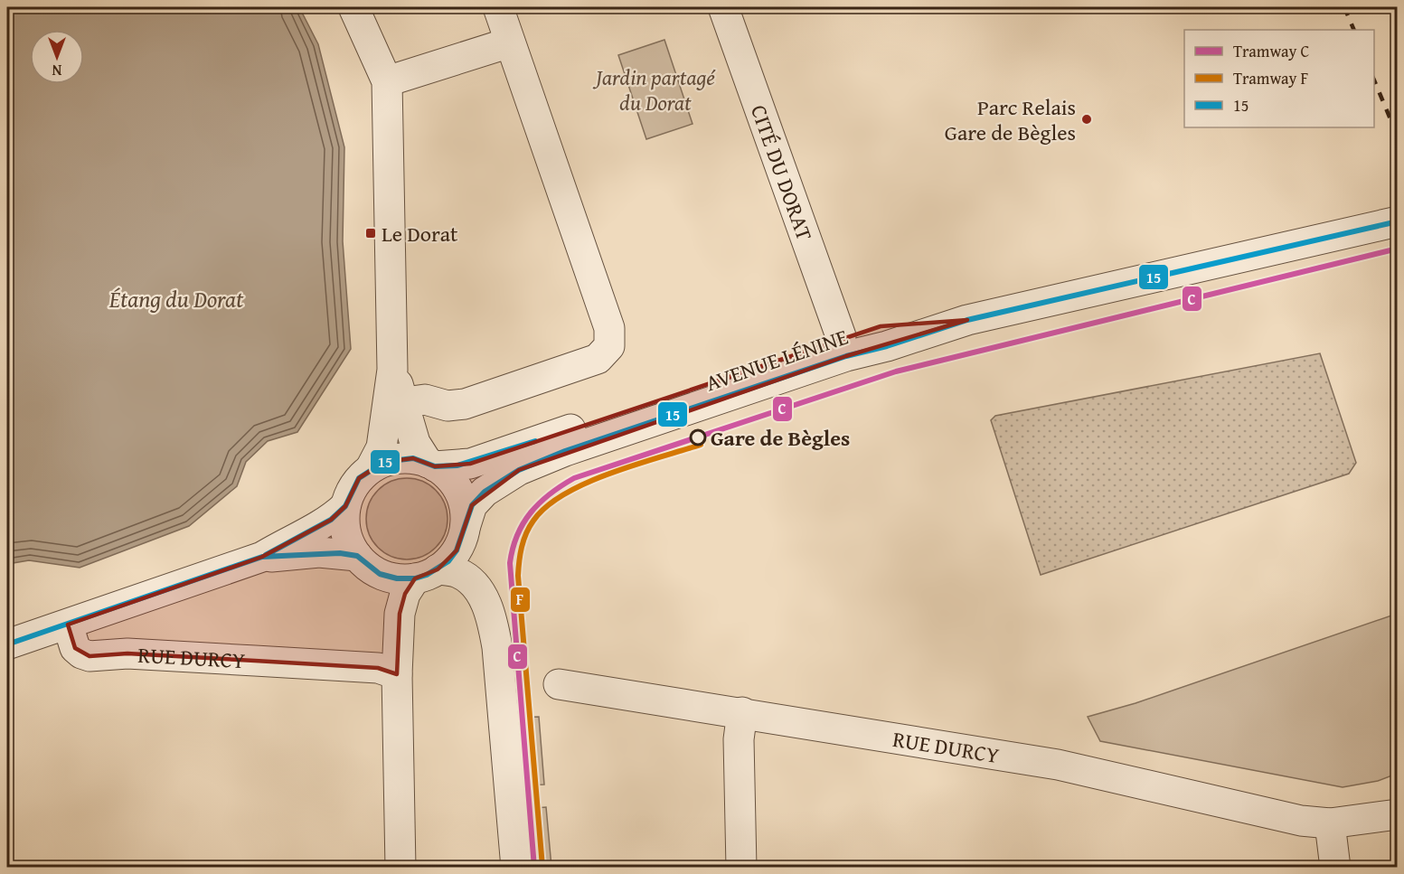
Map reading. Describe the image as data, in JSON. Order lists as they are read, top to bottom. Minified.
{"streets":{"street":["CITÉ DU DORAT","AVENUE LÉNINE","RUE DURCY"]},"crossings":[["CITÉ DU DORAT","AVENUE LÉNINE"]],"water":["Étang du Dorat"],"parks":["Jardin partagé du Dorat"],"places":{"other":["Parc Relais Gare de Bègles","Gare de Bègles"],"transit":["Le Dorat"]},"lines":["transit line 15","tram line C","tram line F"],"legend":["Tramway C","Tramway F","15"],"north":"bottom"}
